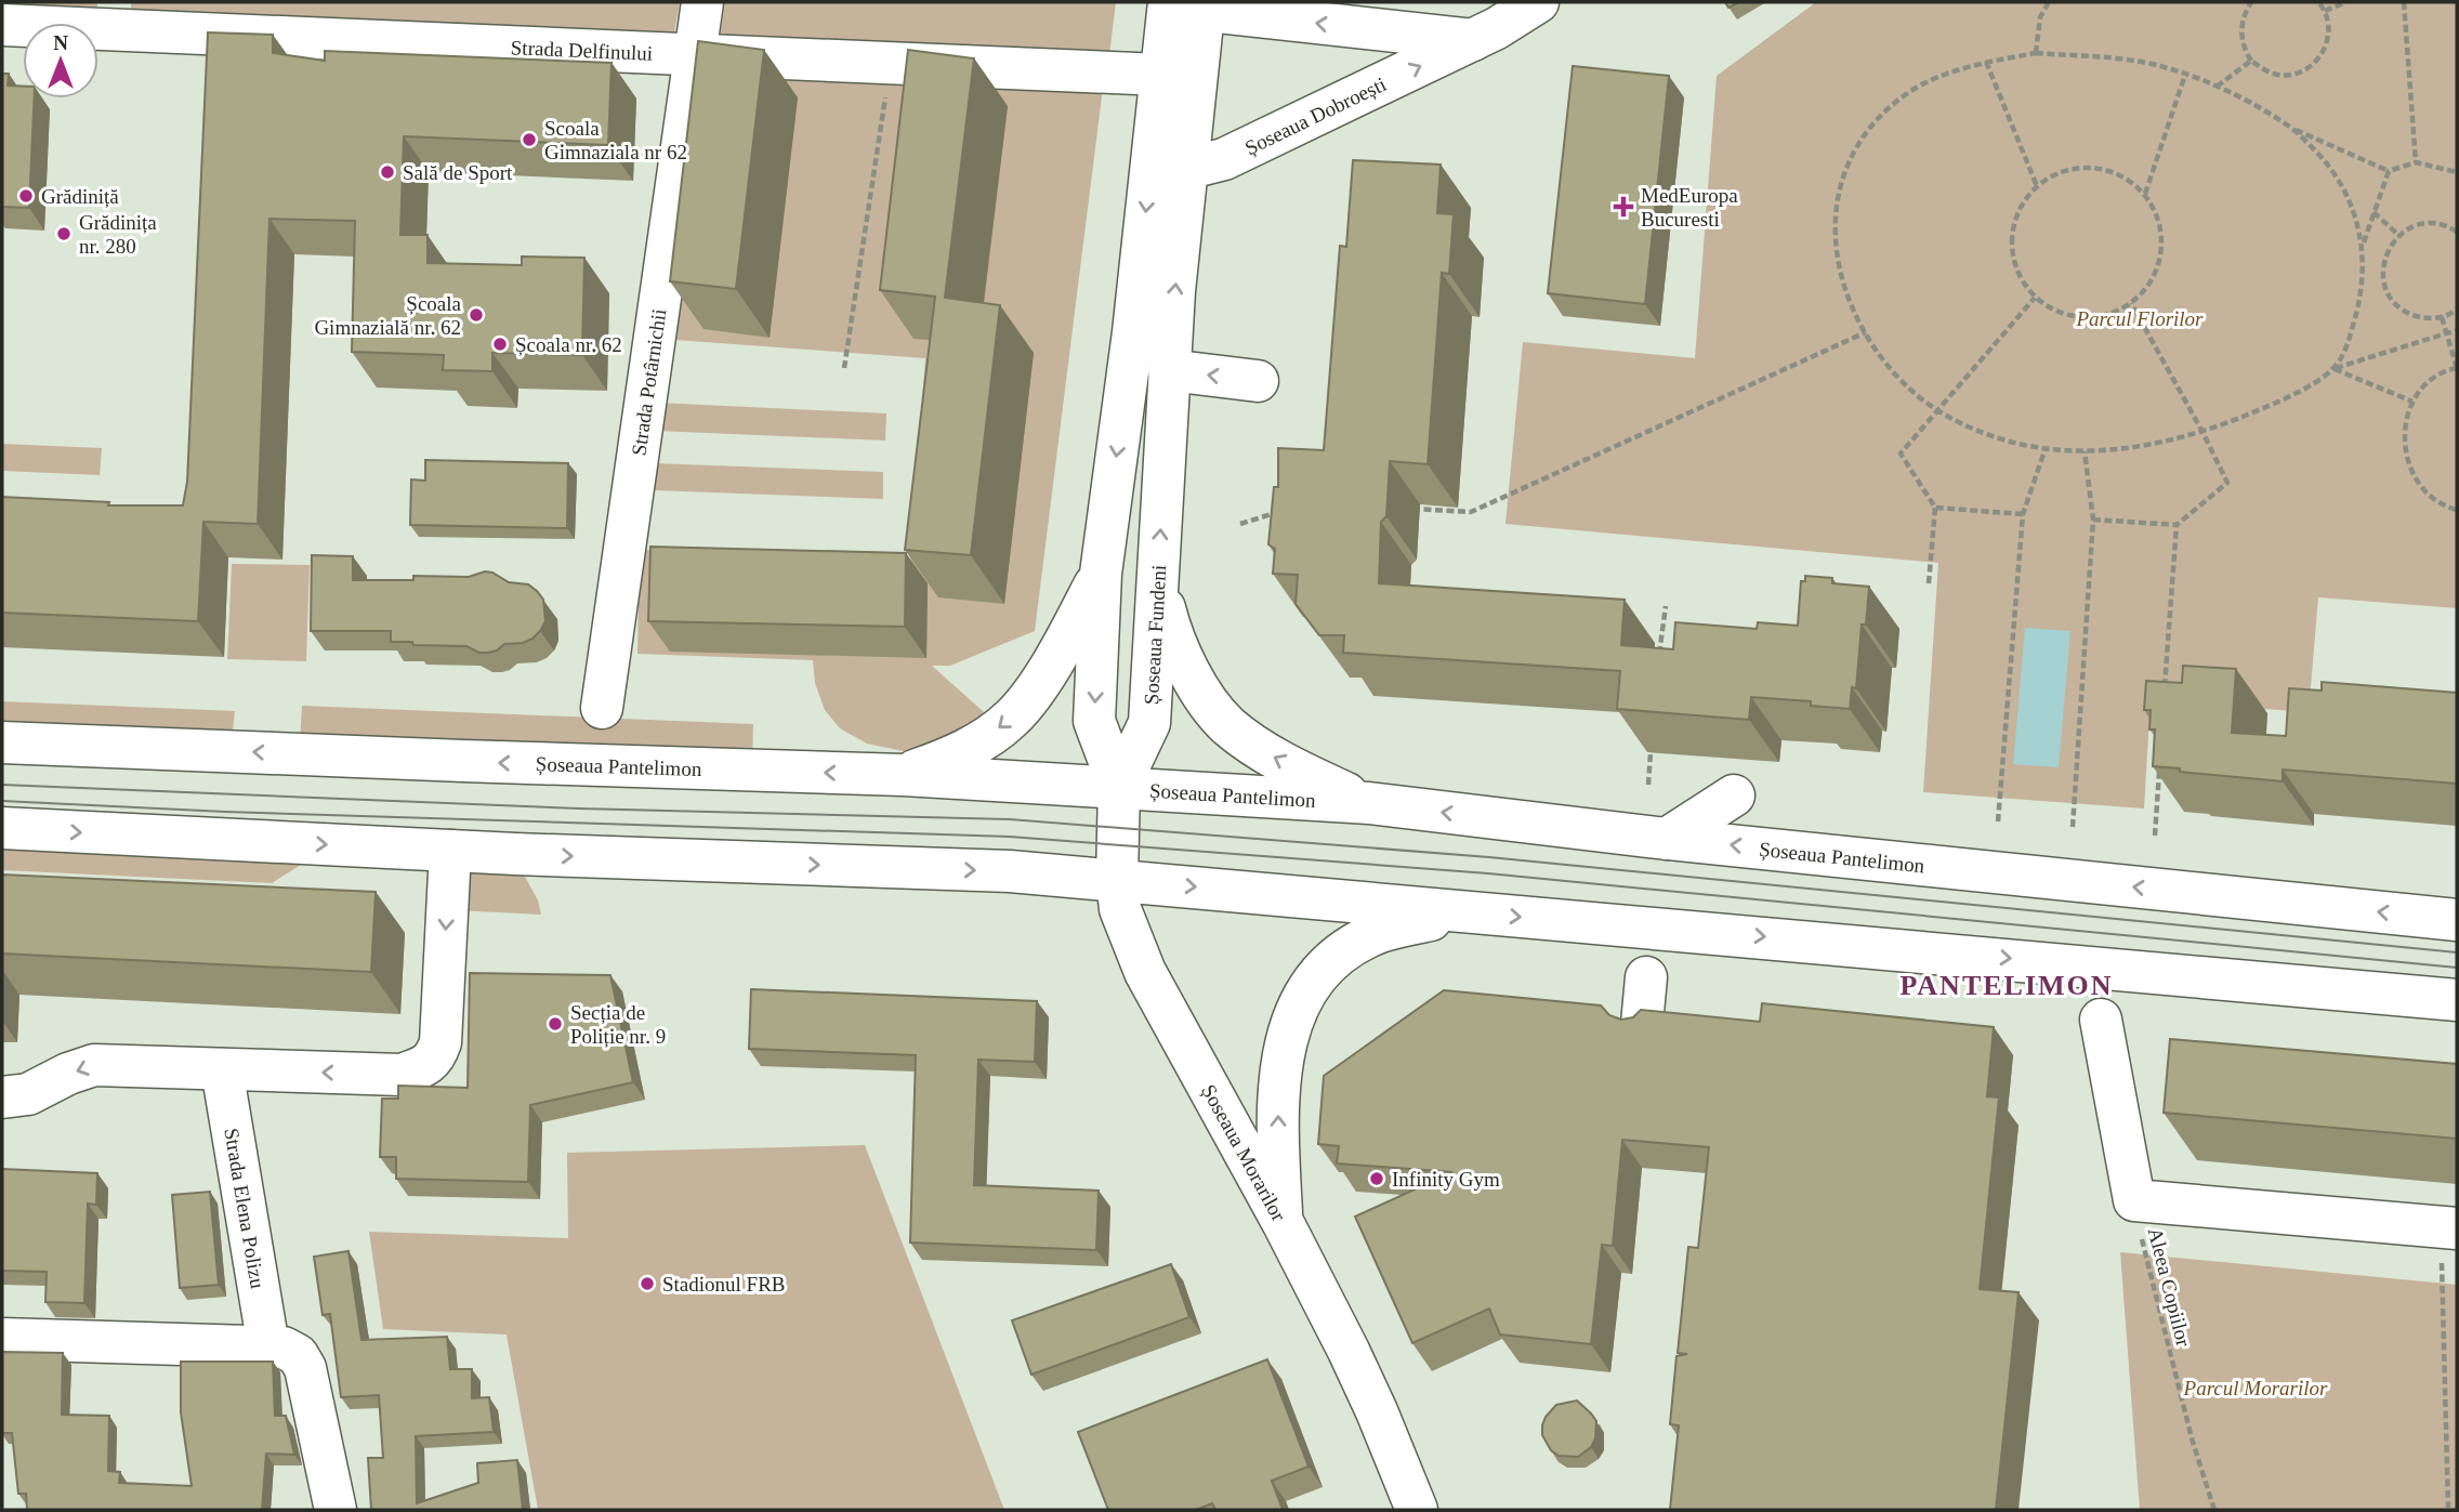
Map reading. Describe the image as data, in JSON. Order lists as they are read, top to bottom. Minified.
{"streets":{"main road":["Strada Delfinului","Șoseaua Dobroești","Strada Potârnichii","Șoseaua Fundeni","Șoseaua Pantelimon","Șoseaua Morarilor","Strada Elena Polizu"],"path":["Aleea Copiilor"]},"crossings":[["Strada Delfinului","Strada Potârnichii"],["Strada Delfinului","Șoseaua Fundeni"],["Șoseaua Dobroești","Șoseaua Fundeni"],["Șoseaua Fundeni","Șoseaua Pantelimon"],["Șoseaua Fundeni","Șoseaua Morarilor"],["Șoseaua Pantelimon","Șoseaua Morarilor"]],"one_way":["Șoseaua Dobroești"],"districts":["PANTELIMON"],"parks":["Parcul Florilor","Parcul Morarilor"],"places":{"other":["Scoala Gimnaziala nr 62","Sală de Sport","Grădiniță","Grădinița nr. 280","Școala Gimnazială nr. 62","Școala nr. 62","Secția de Poliție nr. 9","Infinity Gym","Stadionul FRB"],"health":["MedEuropa Bucuresti"]},"north":"top"}
